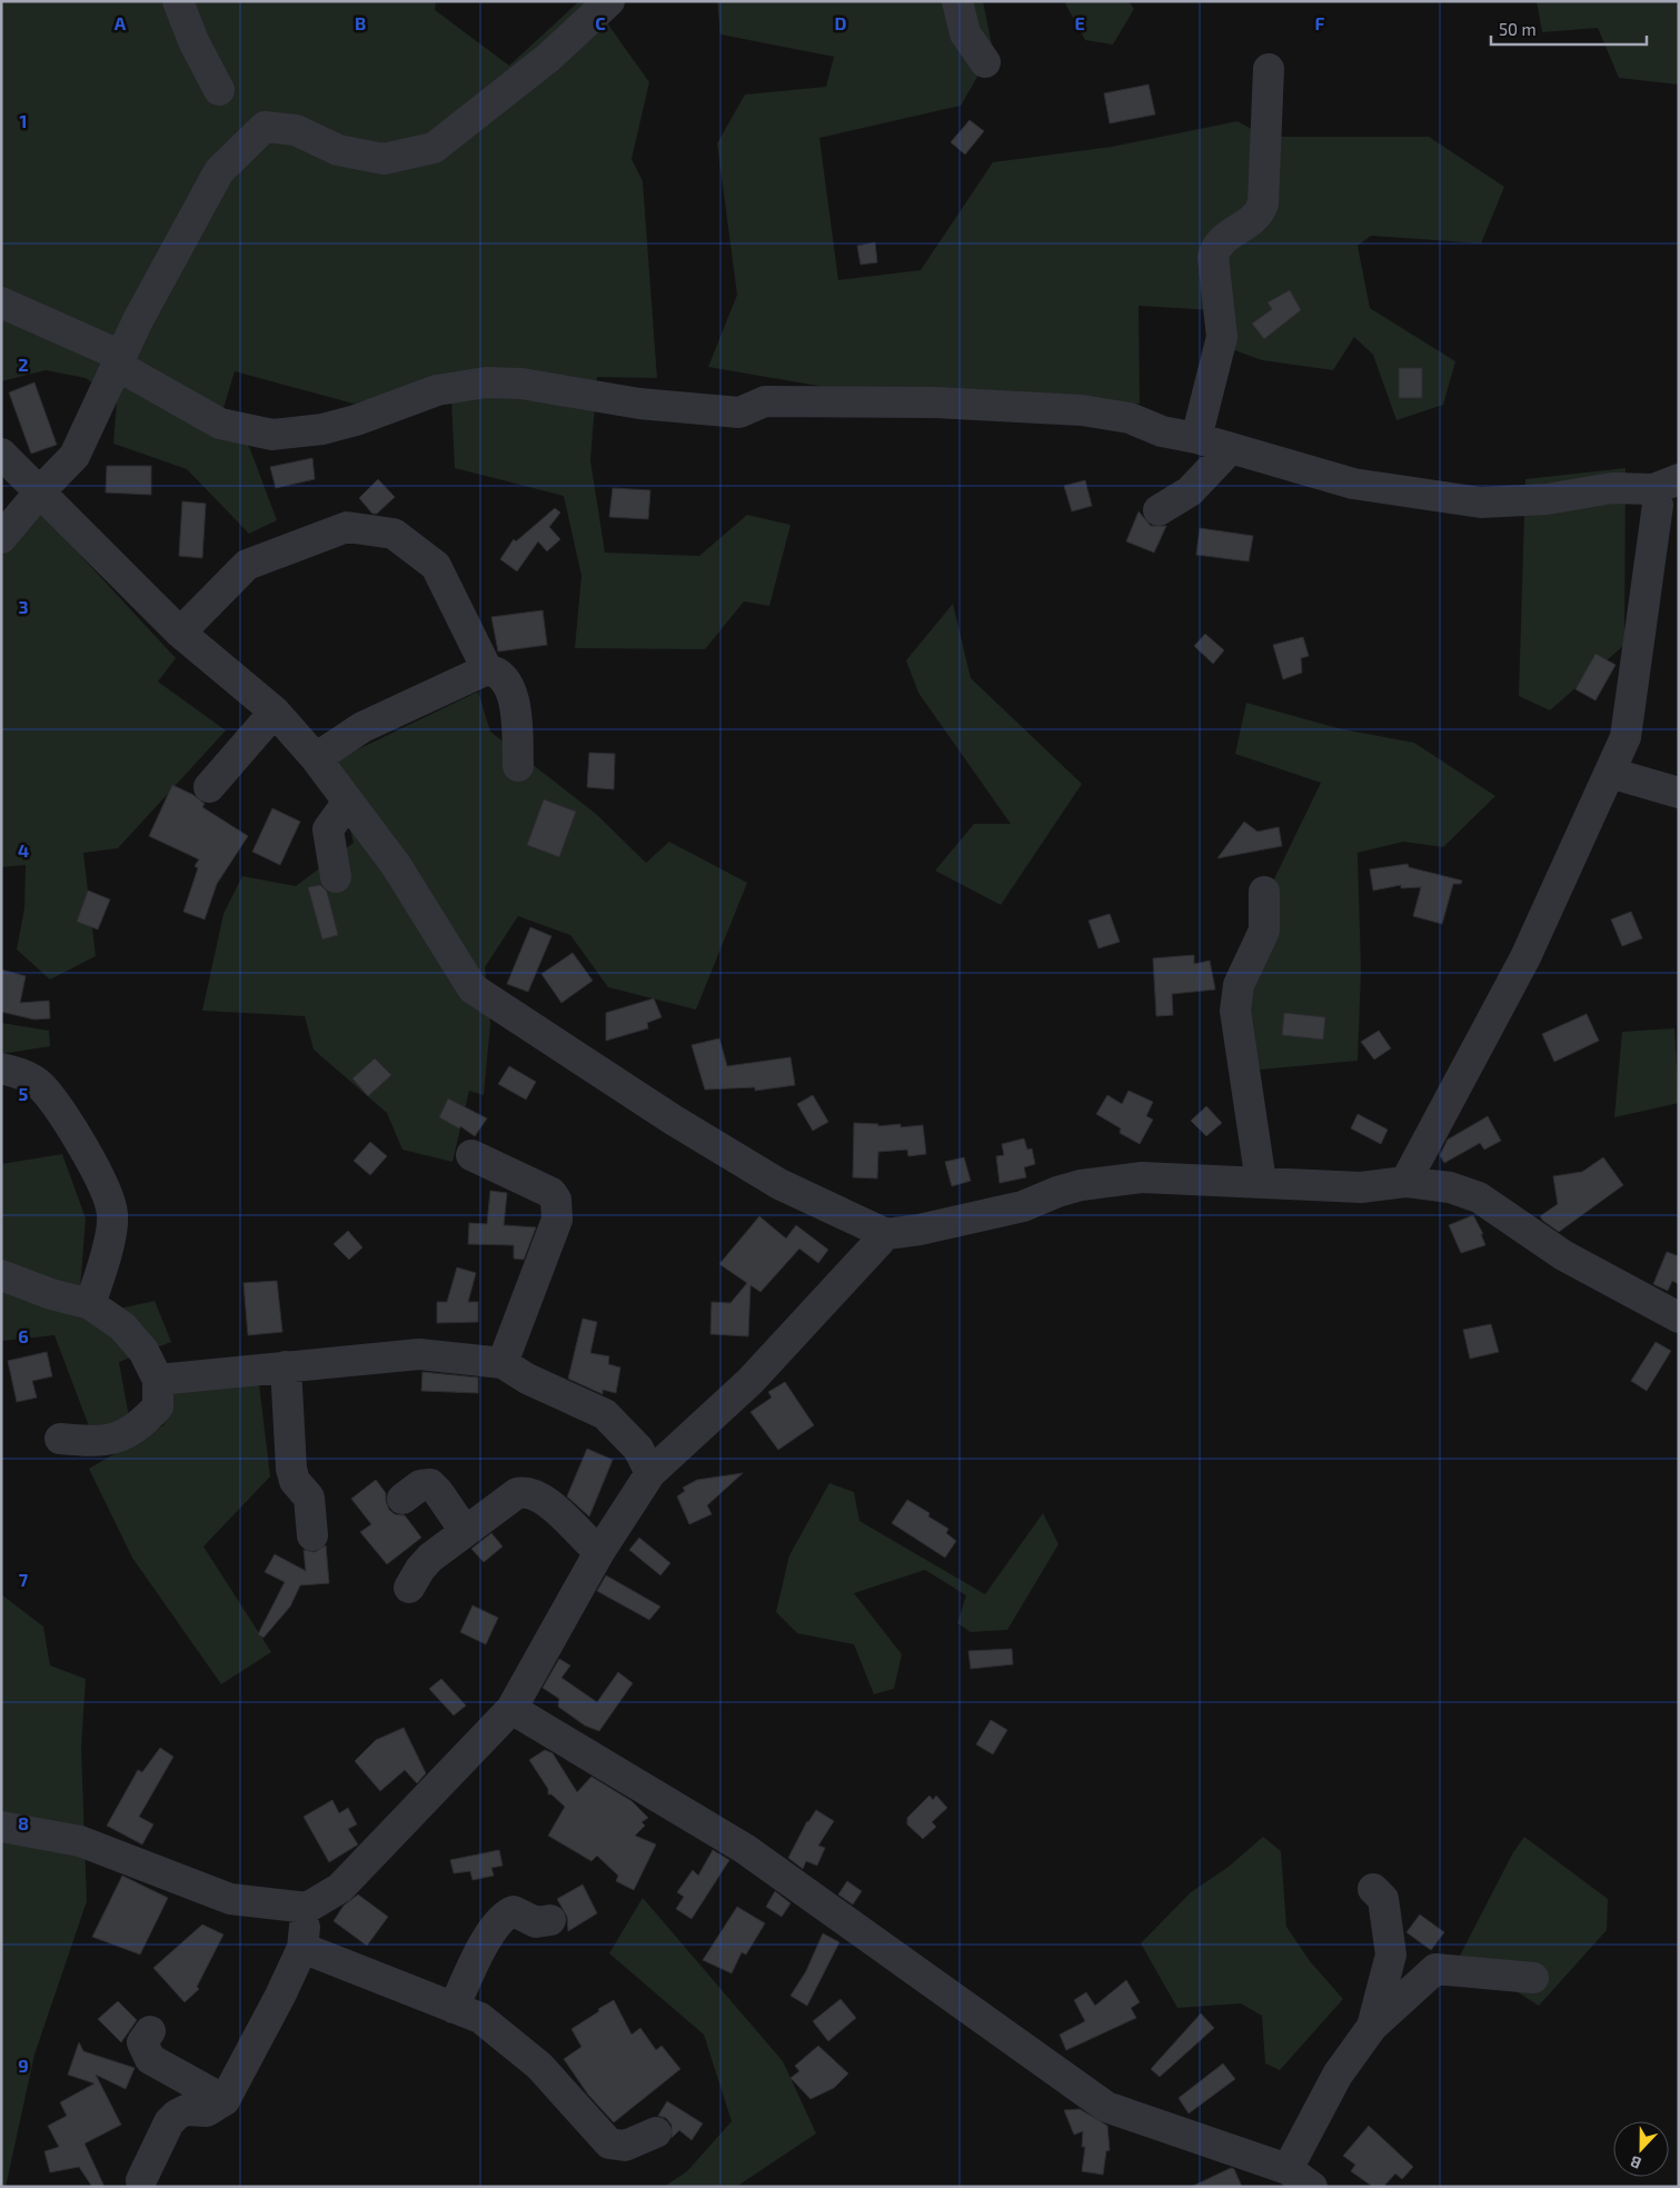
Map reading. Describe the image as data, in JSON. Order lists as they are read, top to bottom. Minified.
{"scale_bar":"50 m","north":"bottom","grid":{"columns":["A","B","C","D","E","F"],"rows":["1","2","3","4","5","6","7","8","9"]}}
